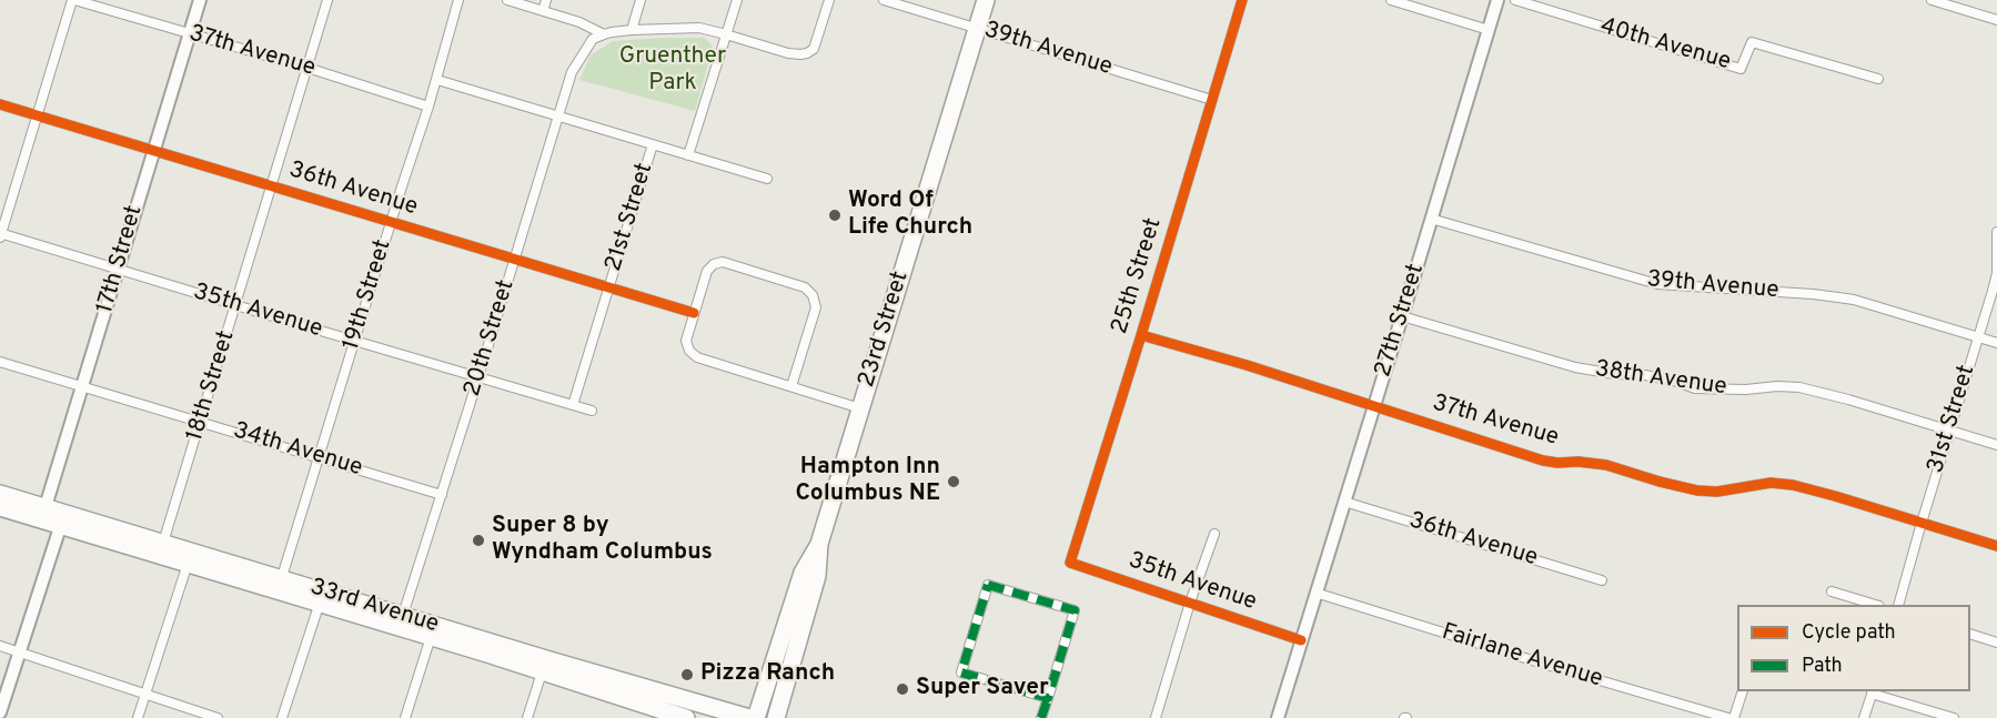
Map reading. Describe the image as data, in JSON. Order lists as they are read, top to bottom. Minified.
{"streets":{"highway":["23rd Street","33rd Avenue"],"street":["40th Avenue","39th Avenue","37th Avenue","36th Avenue","21st Street","17th Street","25th Street","19th Street","35th Avenue","27th Street","20th Street","38th Avenue","18th Street","31st Street","34th Avenue","Fairlane Avenue"]},"crossings":[["39th Avenue","25th Street"],["39th Avenue","27th Street"],["39th Avenue","23rd Street"],["39th Avenue","31st Street"],["37th Avenue","17th Street"],["37th Avenue","25th Street"],["37th Avenue","19th Street"],["37th Avenue","27th Street"],["37th Avenue","18th Street"],["37th Avenue","31st Street"],["36th Avenue","21st Street"],["36th Avenue","17th Street"],["36th Avenue","19th Street"],["36th Avenue","27th Street"],["36th Avenue","20th Street"],["36th Avenue","18th Street"],["21st Street","35th Avenue"],["17th Street","35th Avenue"],["17th Street","34th Avenue"],["17th Street","33rd Avenue"],["25th Street","35th Avenue"],["19th Street","35th Avenue"],["19th Street","34th Avenue"],["19th Street","33rd Avenue"],["35th Avenue","27th Street"],["35th Avenue","20th Street"],["35th Avenue","18th Street"],["27th Street","38th Avenue"],["27th Street","Fairlane Avenue"],["20th Street","34th Avenue"],["20th Street","33rd Avenue"],["38th Avenue","31st Street"],["18th Street","34th Avenue"],["18th Street","33rd Avenue"]],"parks":["Gruenther Park"],"places":["Word Of Life Church","Hampton Inn Columbus NE","Super 8 by Wyndham Columbus","Pizza Ranch","Super Saver"],"legend":["Cycle path","Path"]}
